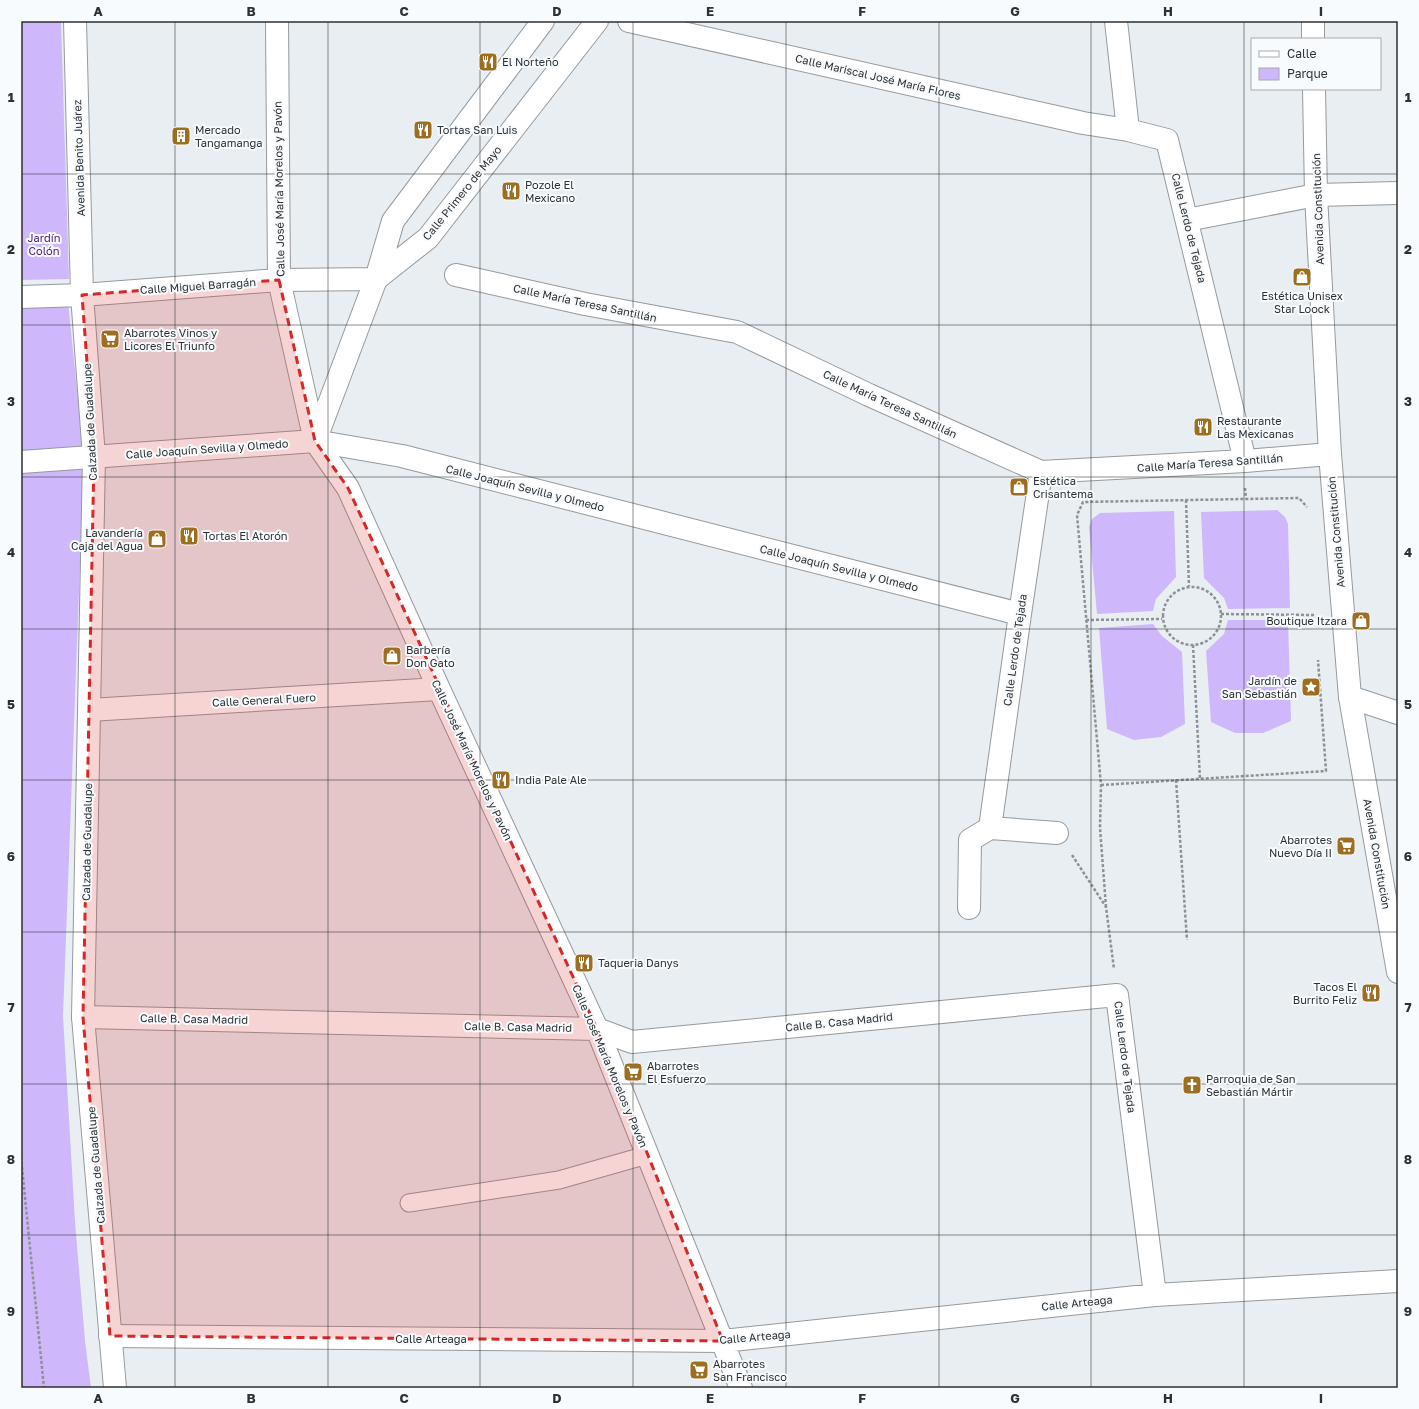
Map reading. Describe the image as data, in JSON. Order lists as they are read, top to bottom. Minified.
{"streets":{"street":["Calle Mariscal José María Flores","Avenida Benito Juárez","Calle José María Morelos y Pavón","Calle Primero de Mayo","Avenida Constitución","Calle Lerdo de Tejada","Calle Miguel Barragán","Calle María Teresa Santillán","Calzada de Guadalupe","Calle Joaquín Sevilla y Olmedo","Calle General Fuero","Calle B. Casa Madrid","Calle Arteaga"]},"crossings":[["Calle Mariscal José María Flores","Calle Lerdo de Tejada"],["Avenida Benito Juárez","Calle Miguel Barragán"],["Avenida Benito Juárez","Calzada de Guadalupe"],["Calle José María Morelos y Pavón","Calle Miguel Barragán"],["Calle José María Morelos y Pavón","Calle Joaquín Sevilla y Olmedo"],["Calle José María Morelos y Pavón","Calle General Fuero"],["Calle José María Morelos y Pavón","Calle B. Casa Madrid"],["Calle José María Morelos y Pavón","Calle Arteaga"],["Calle Primero de Mayo","Calle Miguel Barragán"],["Avenida Constitución","Calle María Teresa Santillán"],["Calle Lerdo de Tejada","Calle María Teresa Santillán"],["Calle Lerdo de Tejada","Calle Joaquín Sevilla y Olmedo"],["Calle Lerdo de Tejada","Calle B. Casa Madrid"],["Calle Lerdo de Tejada","Calle Arteaga"],["Calle Miguel Barragán","Calzada de Guadalupe"],["Calzada de Guadalupe","Calle Joaquín Sevilla y Olmedo"],["Calzada de Guadalupe","Calle General Fuero"],["Calzada de Guadalupe","Calle B. Casa Madrid"],["Calzada de Guadalupe","Calle Arteaga"]],"parks":["Jardín Colón"],"places":{"restaurant":["El Norteño","Tortas San Luis","Pozole El Mexicano","Restaurante Las Mexicanas","Tortas El Atorón","India Pale Ale","Taqueria Danys","Tacos El Burrito Feliz"],"building":["Mercado Tangamanga"],"shop":["Estética Unisex Star Loock","Estética Crisantema","Lavandería Caja del Agua","Boutique Itzara","Barbería Don Gato"],"supermarket":["Abarrotes Vinos y Licores El Triunfo","Abarrotes Nuevo Día II","Abarrotes El Esfuerzo","Abarrotes San Francisco"],"place":["Jardín de San Sebastián"],"church":["Parroquia de San Sebastián Mártir"]},"legend":["Calle","Parque"],"grid":{"columns":["A","B","C","D","E","F","G","H","I"],"rows":["1","2","3","4","5","6","7","8","9"]}}
